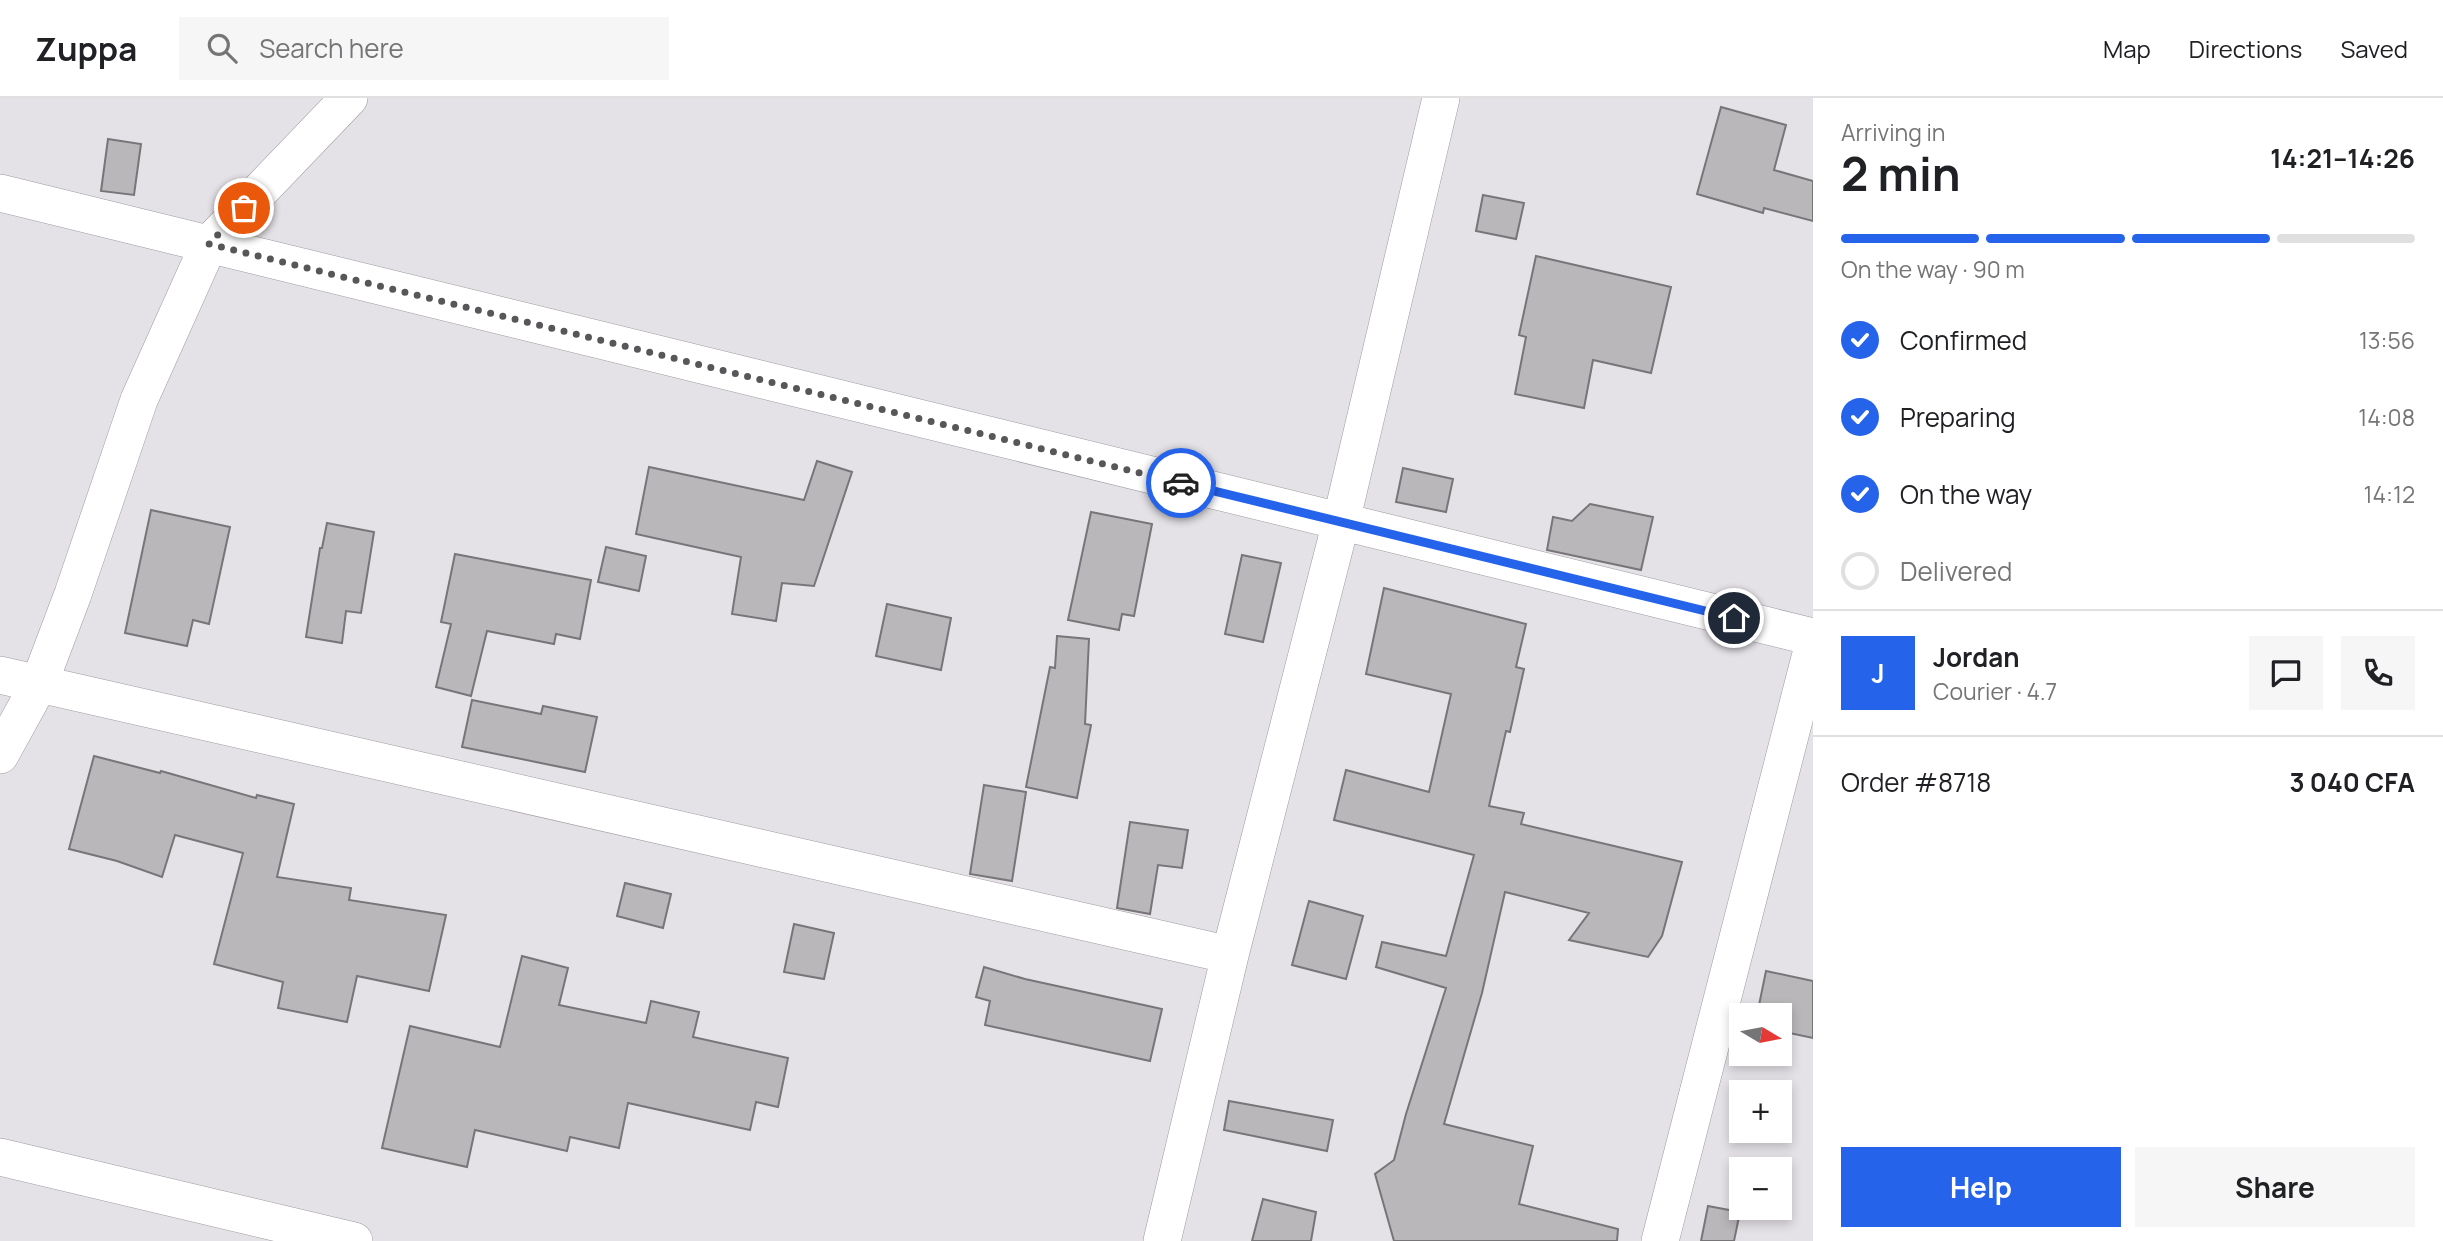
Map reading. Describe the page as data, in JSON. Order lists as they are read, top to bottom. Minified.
{"north":"right","page":{"header":"Zuppa","search":"Search here","nav":["Map","Directions","Saved"],"heading":["2 min","Arriving in","14:21–14:26"],"panel":["Jordan","Courier · 4.7","Order #8718","3 040 CFA"],"bar":"On the way · 90 m","list":[["Confirmed","13:56"],["Preparing","14:08"],["On the way","14:12"],"Delivered"],"round":"J","map_buttons":["+","−"],"buttons":["Help","Share"]}}
